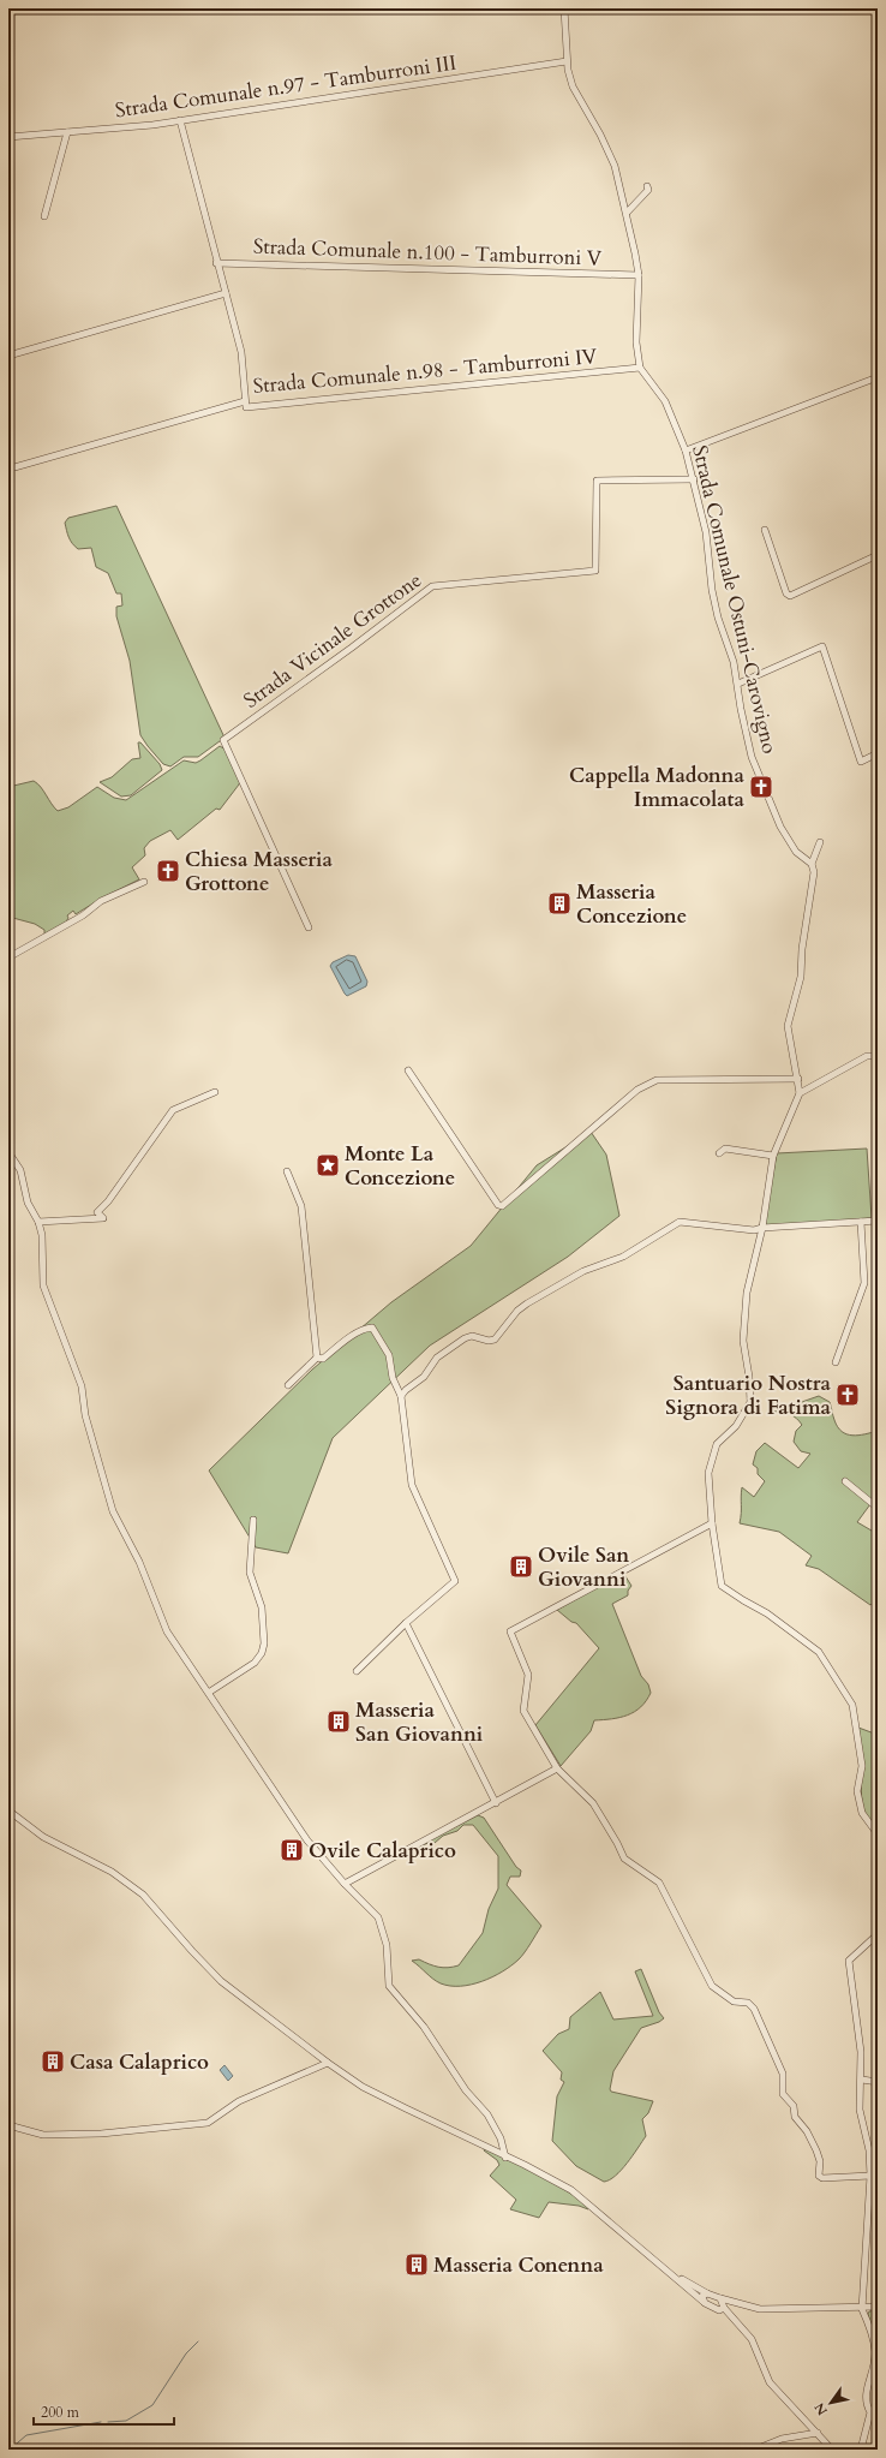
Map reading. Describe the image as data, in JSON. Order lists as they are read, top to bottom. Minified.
{"streets":{"street":["Strada Comunale n.97 - Tamburroni III","Strada Comunale n.100 - Tamburroni V","Strada Comunale n.98 - Tamburroni IV","Strada Comunale Ostuni-Carovigno","Strada Vicinale Grottone"]},"crossings":[["Strada Comunale n.97 - Tamburroni III","Strada Comunale n.98 - Tamburroni IV"],["Strada Comunale n.97 - Tamburroni III","Strada Comunale Ostuni-Carovigno"],["Strada Comunale n.100 - Tamburroni V","Strada Comunale n.98 - Tamburroni IV"],["Strada Comunale n.100 - Tamburroni V","Strada Comunale Ostuni-Carovigno"],["Strada Comunale n.98 - Tamburroni IV","Strada Comunale Ostuni-Carovigno"],["Strada Comunale Ostuni-Carovigno","Strada Vicinale Grottone"]],"places":{"church":["Cappella Madonna Immacolata","Chiesa Masseria Grottone","Santuario Nostra Signora di Fatima"],"building":["Masseria Concezione","Ovile San Giovanni","Masseria San Giovanni","Ovile Calaprico","Casa Calaprico","Masseria Conenna"],"place":["Monte La Concezione"]},"scale_bar":"200 m","north":"bottom left"}
